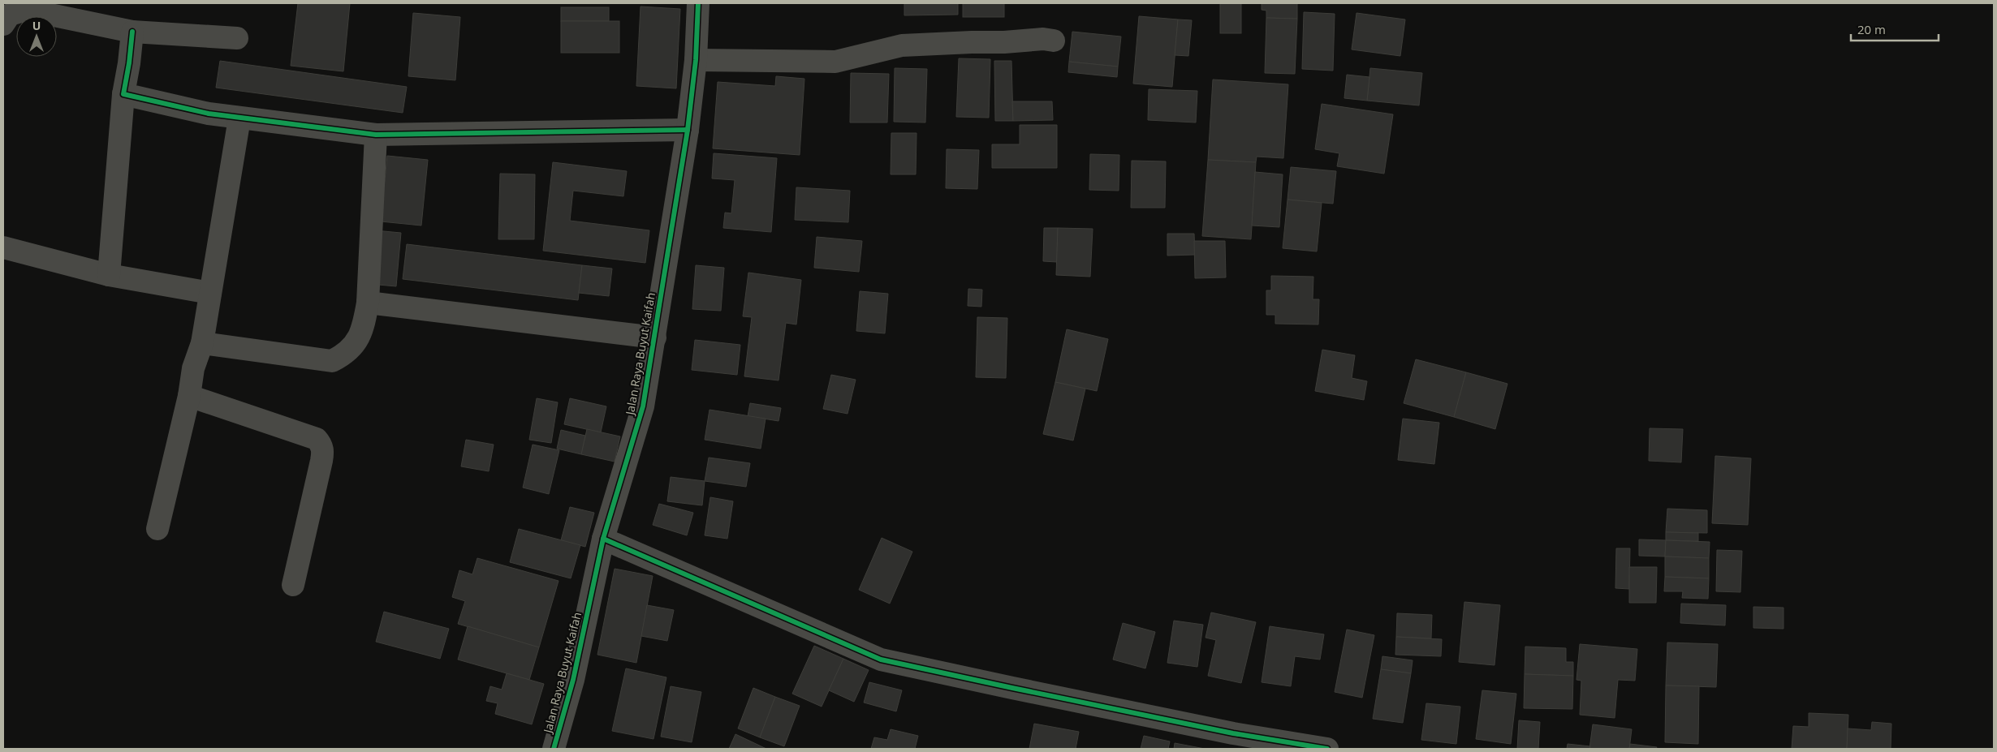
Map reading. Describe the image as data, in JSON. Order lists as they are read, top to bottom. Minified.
{"streets":{"street":["Jalan Raya Buyut Kaifah"]},"scale_bar":"20 m","north":"top"}
